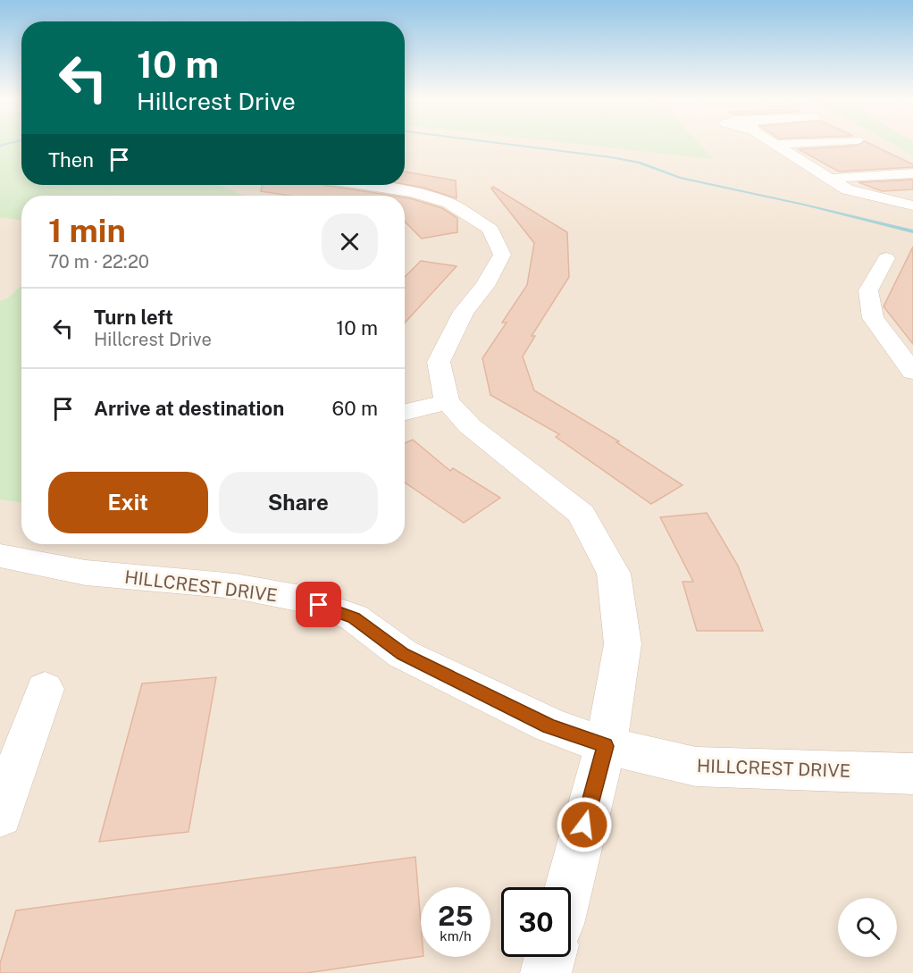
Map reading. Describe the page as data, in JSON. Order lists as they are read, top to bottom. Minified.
{"streets":{"street":["HILLCREST DRIVE"]},"page":{"turn":["10 m","Hillcrest Drive"],"then":"Then","heading":["1 min","70 m · 22:20"],"list":[{"name":"Turn left","note":"Hillcrest Drive","value":"10 m"},{"name":"Arrive at destination","value":"60 m"}],"buttons":["Exit","Share"],"speed":"25 km/h","limit":"30"}}
